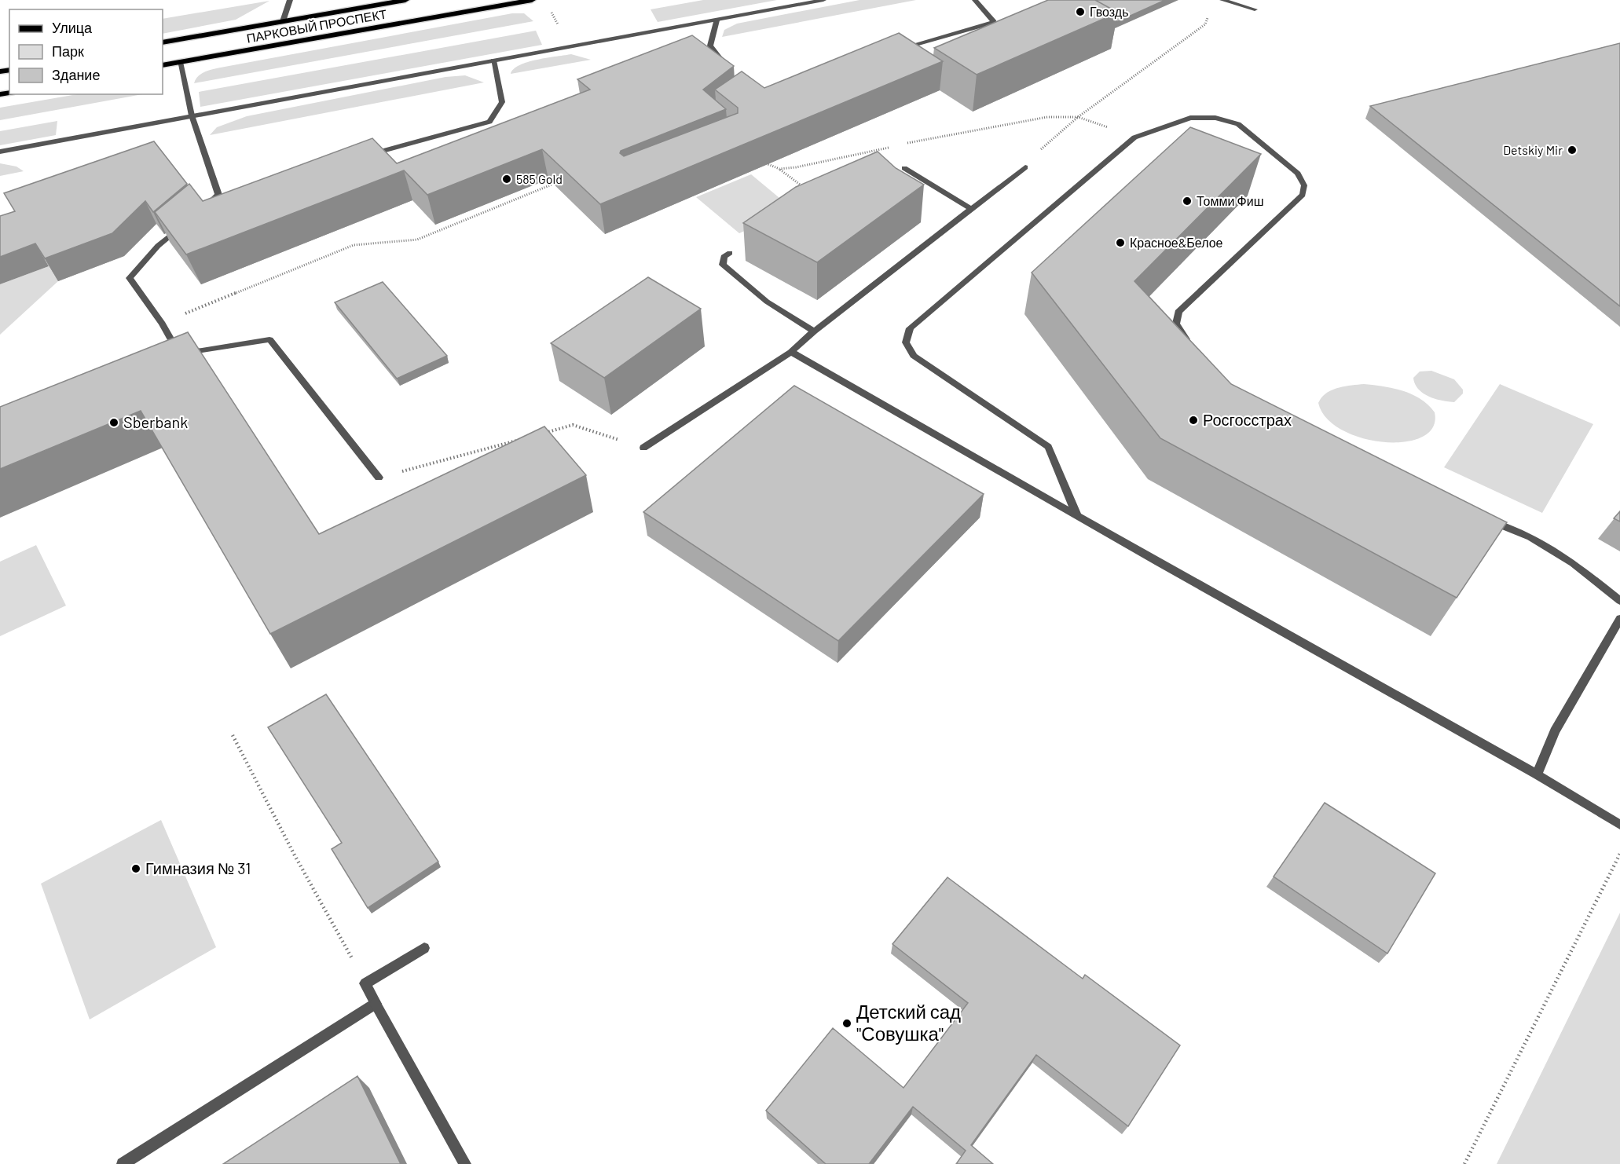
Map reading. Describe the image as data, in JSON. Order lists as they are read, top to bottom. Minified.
{"streets":{"main road":["ПАРКОВЫЙ ПРОСПЕКТ"]},"places":["Гвоздь","Detskiy Mir","585 Gold","Томми Фиш","Красное&Белое","Росгосстрах","Sberbank","Гимназия № 31","Детский сад \"Совушка\""],"legend":["Улица","Парк","Здание"]}
